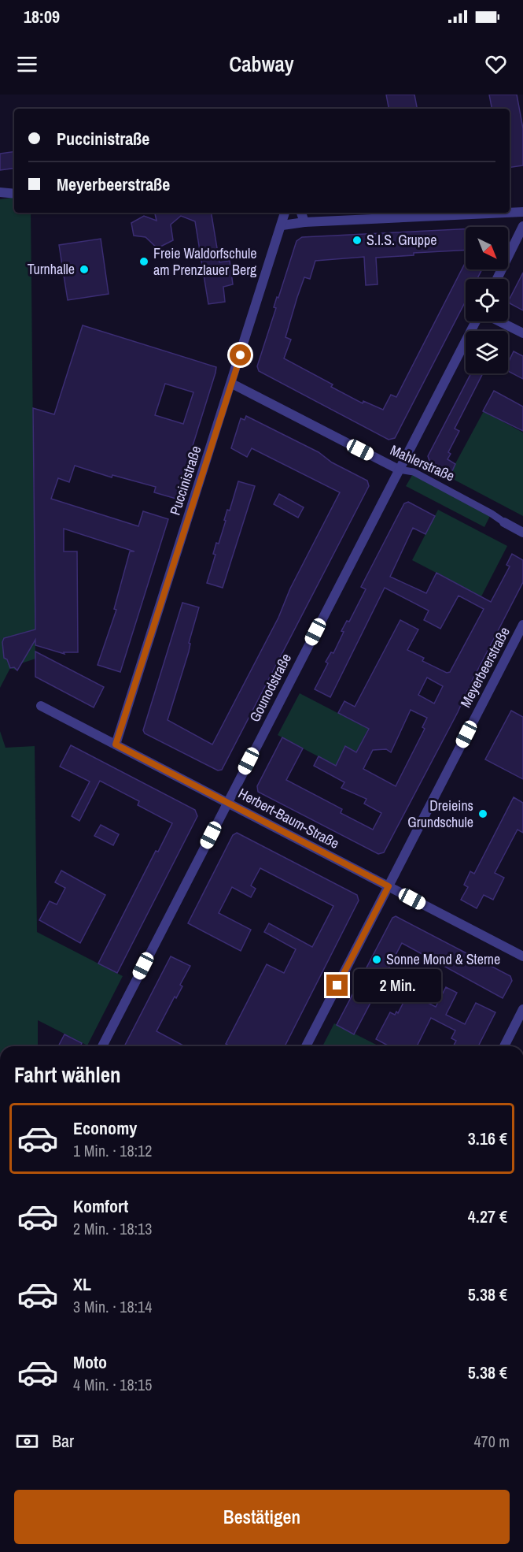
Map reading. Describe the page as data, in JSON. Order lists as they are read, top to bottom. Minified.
{"streets":{"street":["Mahlerstraße","Puccinistraße","Meyerbeerstraße","Gounodstraße","Herbert-Baum-Straße"]},"crossings":[["Mahlerstraße","Puccinistraße"],["Mahlerstraße","Gounodstraße"],["Puccinistraße","Herbert-Baum-Straße"],["Meyerbeerstraße","Herbert-Baum-Straße"],["Gounodstraße","Herbert-Baum-Straße"]],"places":["S.I.S. Gruppe","Freie Waldorfschule am Prenzlauer Berg","Turnhalle","Dreieins Grundschule","Sonne Mond & Sterne"],"north":"bottom right","page":{"status":"18:09","header":"Cabway","banner":["Puccinistraße","Meyerbeerstraße"],"bubble":"2 Min.","heading":"Fahrt wählen","list":[{"name":"Economy","note":"1 Min. · 18:12","value":"3.16 €"},{"name":"Komfort","note":"2 Min. · 18:13","value":"4.27 €"},{"name":"XL","note":"3 Min. · 18:14","value":"5.38 €"},{"name":"Moto","note":"4 Min. · 18:15","value":"5.38 €"}],"pay":["Bar","470 m"],"buttons":"Bestätigen"}}
